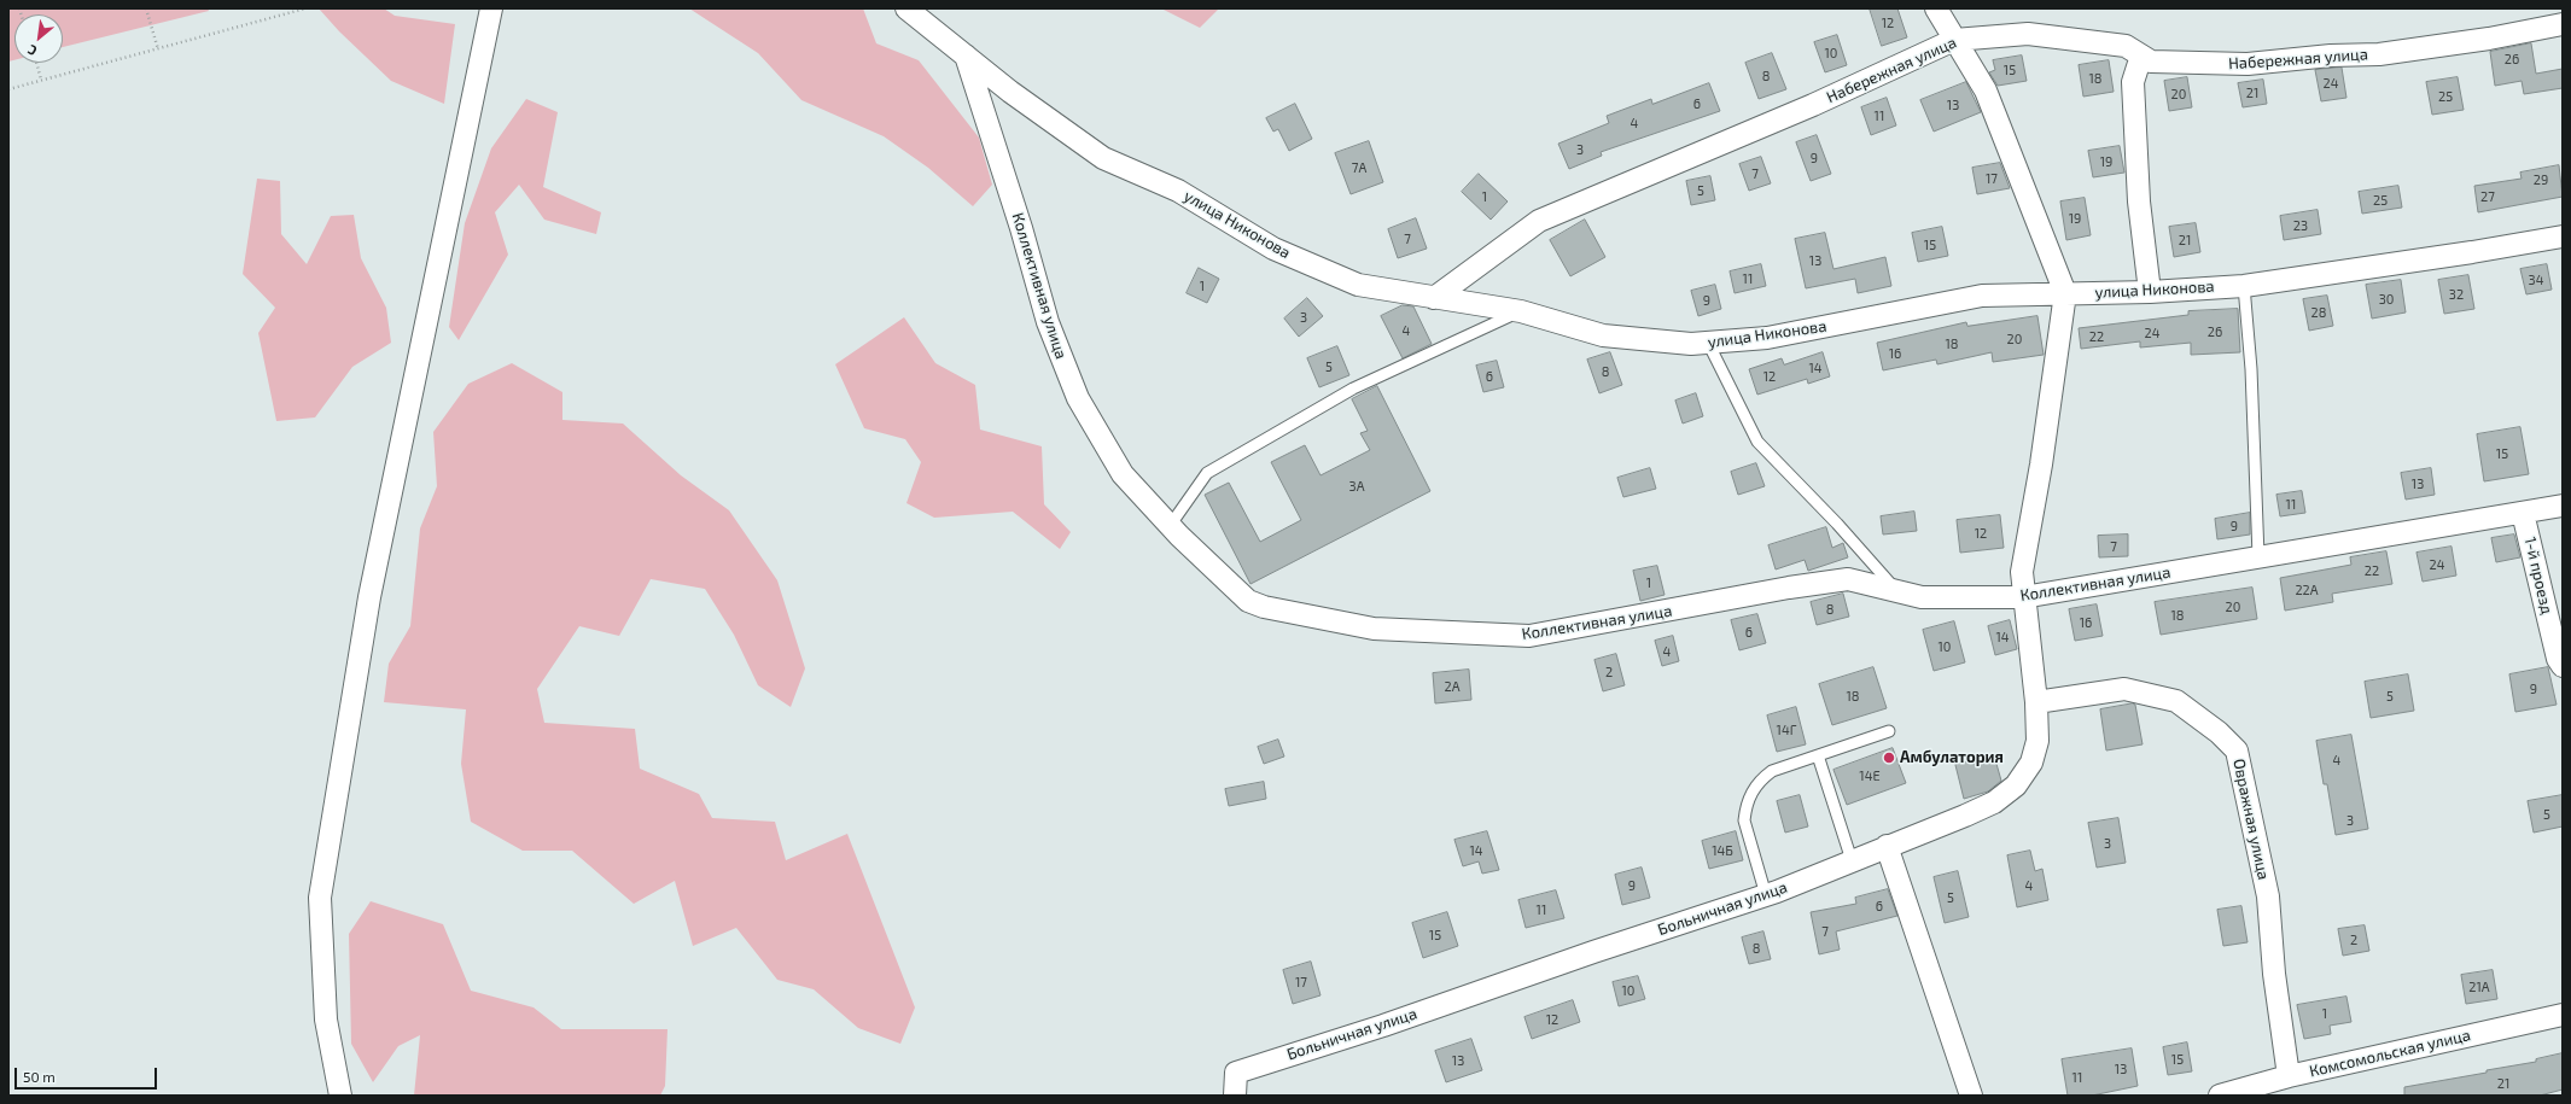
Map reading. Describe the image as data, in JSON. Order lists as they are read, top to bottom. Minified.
{"streets":{"street":["Набережная улица","улица Никонова","Коллективная улица","1-й проезд","Овражная улица","Больничная улица","Комсомольская улица"]},"crossings":[["Набережная улица","улица Никонова"],["улица Никонова","Коллективная улица"],["улица Никонова","Больничная улица"],["Коллективная улица","1-й проезд"],["Коллективная улица","Больничная улица"],["Овражная улица","Больничная улица"],["Овражная улица","Комсомольская улица"]],"places":["Амбулатория"],"house_numbers":["12","10","26","15","8","18","24","21","20","25","6","13","11","4","3","9","19","7А","7","17","29","5","1","27","25","19","23","7","21","15","13","11","34","1","32","30","9","28","3","4","26","24","22","20","18","16","5","14","8","6","12","15","13","3А","11","9","12","7","24","22","1","22А","20","8","18","16","6","14","10","4","2","2А","9","18","5","14Г","4","14Е","5","3","3","14","14Б","9","4","5","6","11","7","15","2","8","17","21А","10","1","12","15","13","13","11","21"],"scale_bar":"50 m","north":"bottom left"}
